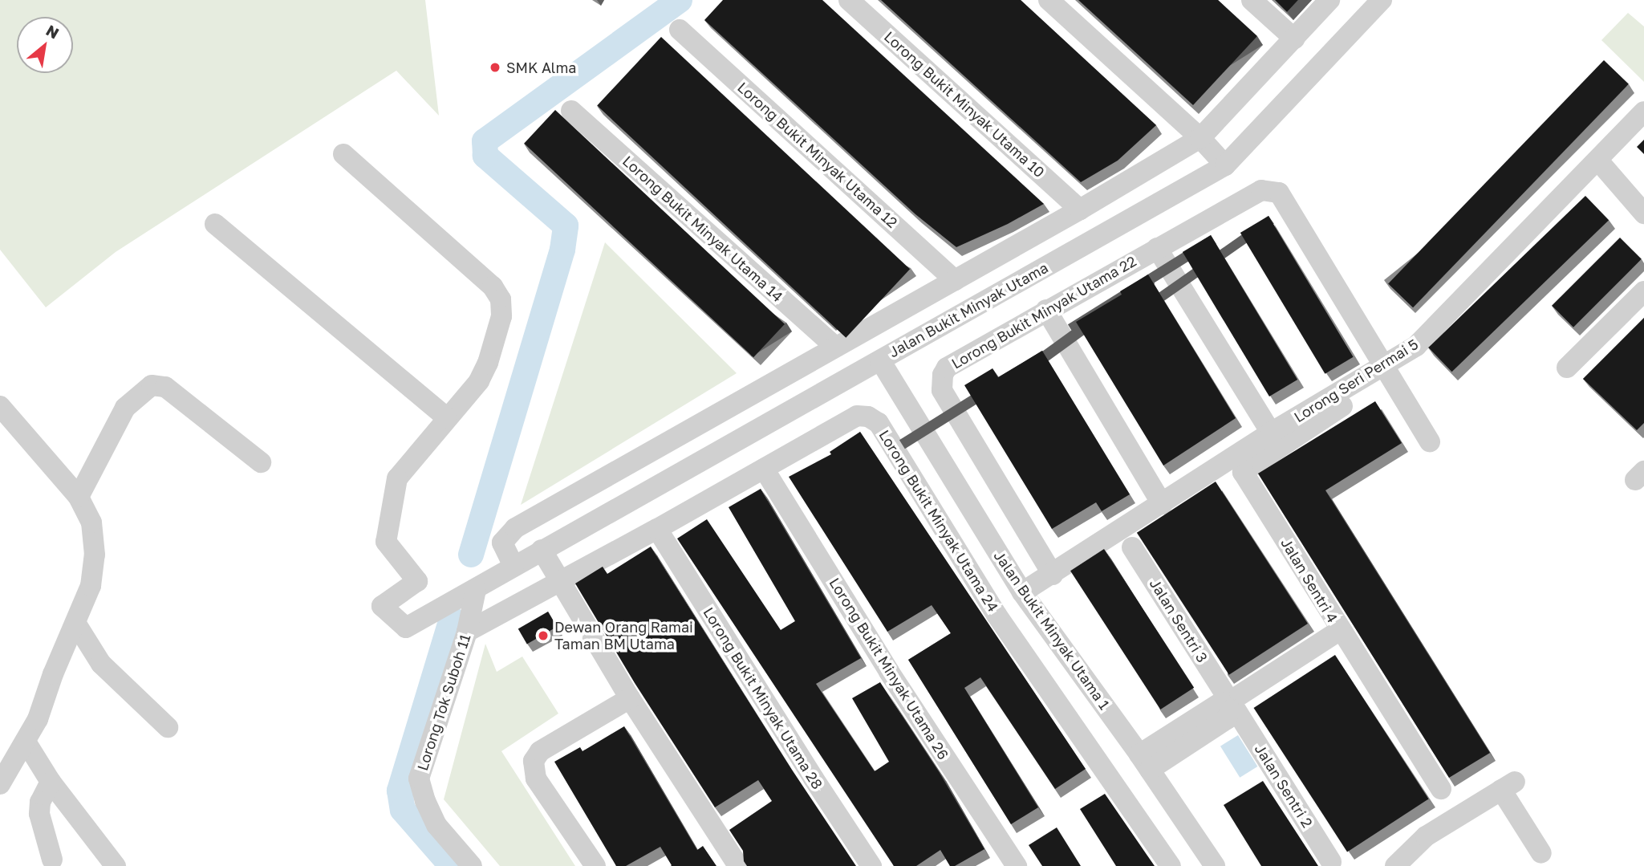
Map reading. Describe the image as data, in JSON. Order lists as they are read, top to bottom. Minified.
{"streets":{"street":["Lorong Bukit Minyak Utama 10","Lorong Bukit Minyak Utama 12","Lorong Bukit Minyak Utama 14","Jalan Bukit Minyak Utama","Lorong Bukit Minyak Utama 22","Lorong Seri Permai 5","Lorong Bukit Minyak Utama 24","Jalan Sentri 4","Jalan Sentri 3","Jalan Bukit Minyak Utama 1","Lorong Bukit Minyak Utama 26","Lorong Bukit Minyak Utama 28","Lorong Tok Suboh 11","Jalan Sentri 2"]},"crossings":[["Jalan Bukit Minyak Utama","Jalan Bukit Minyak Utama 1"],["Jalan Bukit Minyak Utama","Lorong Tok Suboh 11"],["Lorong Bukit Minyak Utama 22","Lorong Seri Permai 5"],["Lorong Seri Permai 5","Lorong Bukit Minyak Utama 24"],["Lorong Seri Permai 5","Jalan Bukit Minyak Utama 1"],["Lorong Bukit Minyak Utama 24","Lorong Bukit Minyak Utama 26"],["Lorong Bukit Minyak Utama 24","Lorong Bukit Minyak Utama 28"],["Lorong Bukit Minyak Utama 24","Lorong Tok Suboh 11"],["Jalan Sentri 3","Jalan Sentri 2"]],"places":["SMK Alma","Dewan Orang Ramai Taman BM Utama"],"north":"top right"}
